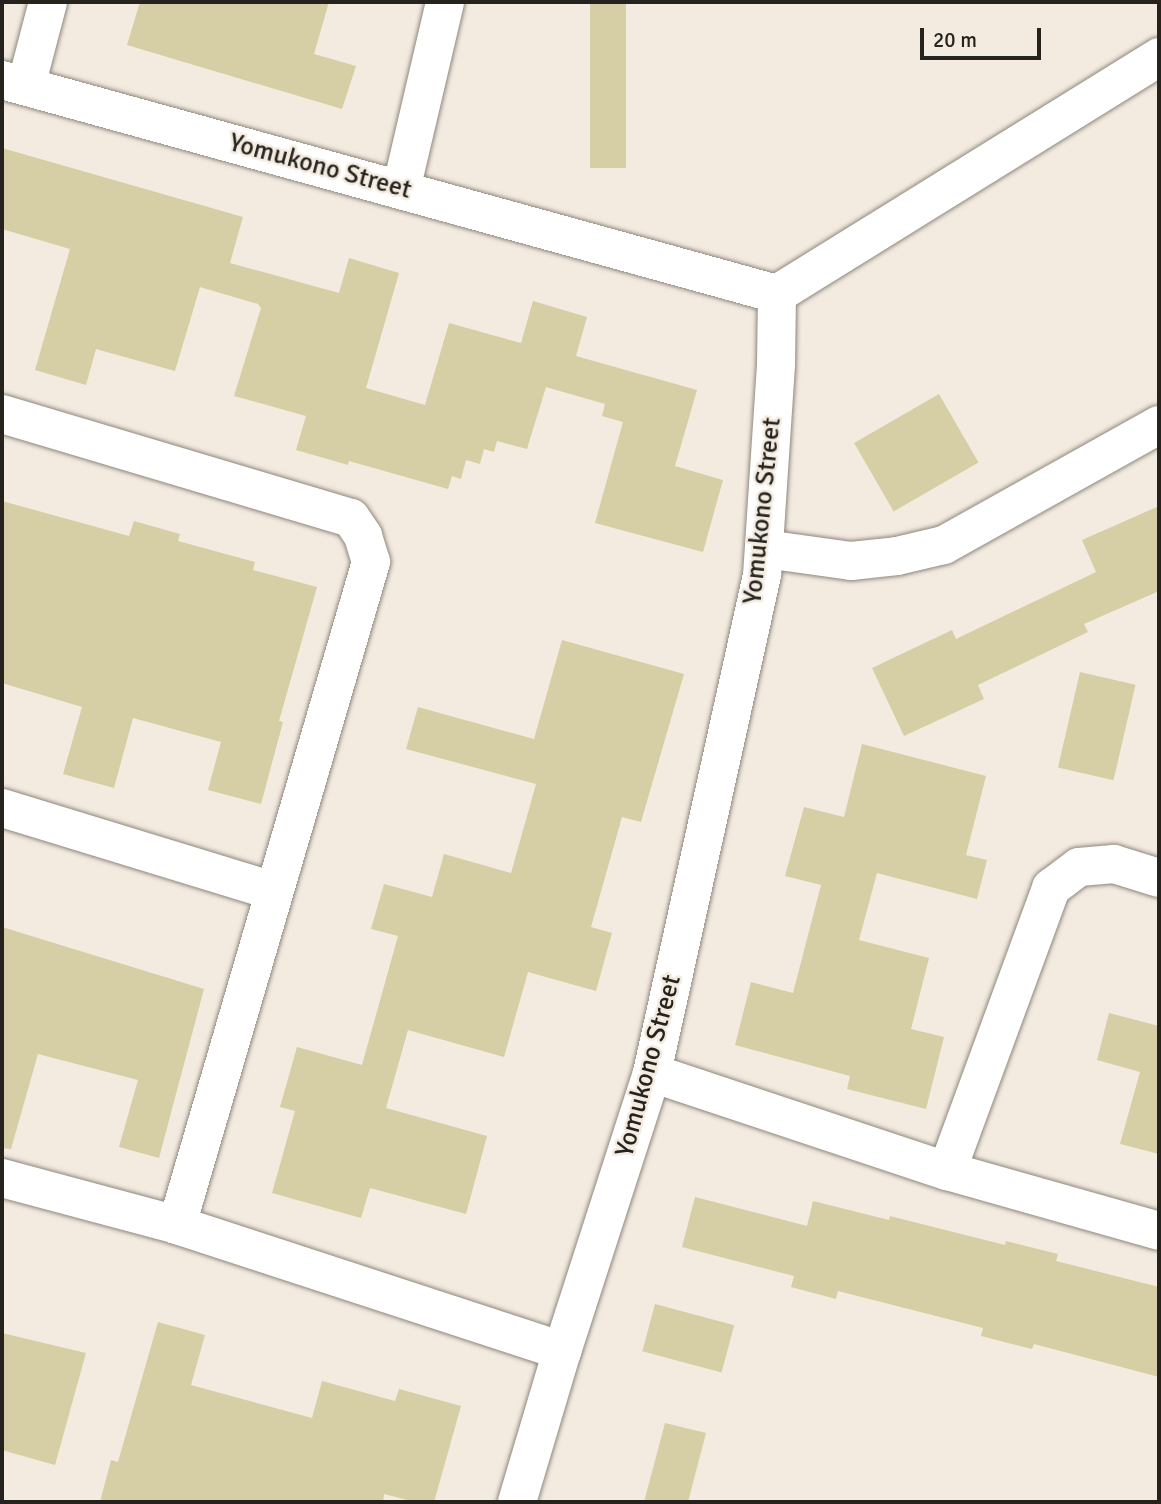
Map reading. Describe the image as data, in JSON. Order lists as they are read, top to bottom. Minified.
{"streets":{"street":["Yomukono Street"]},"scale_bar":"20 m"}
